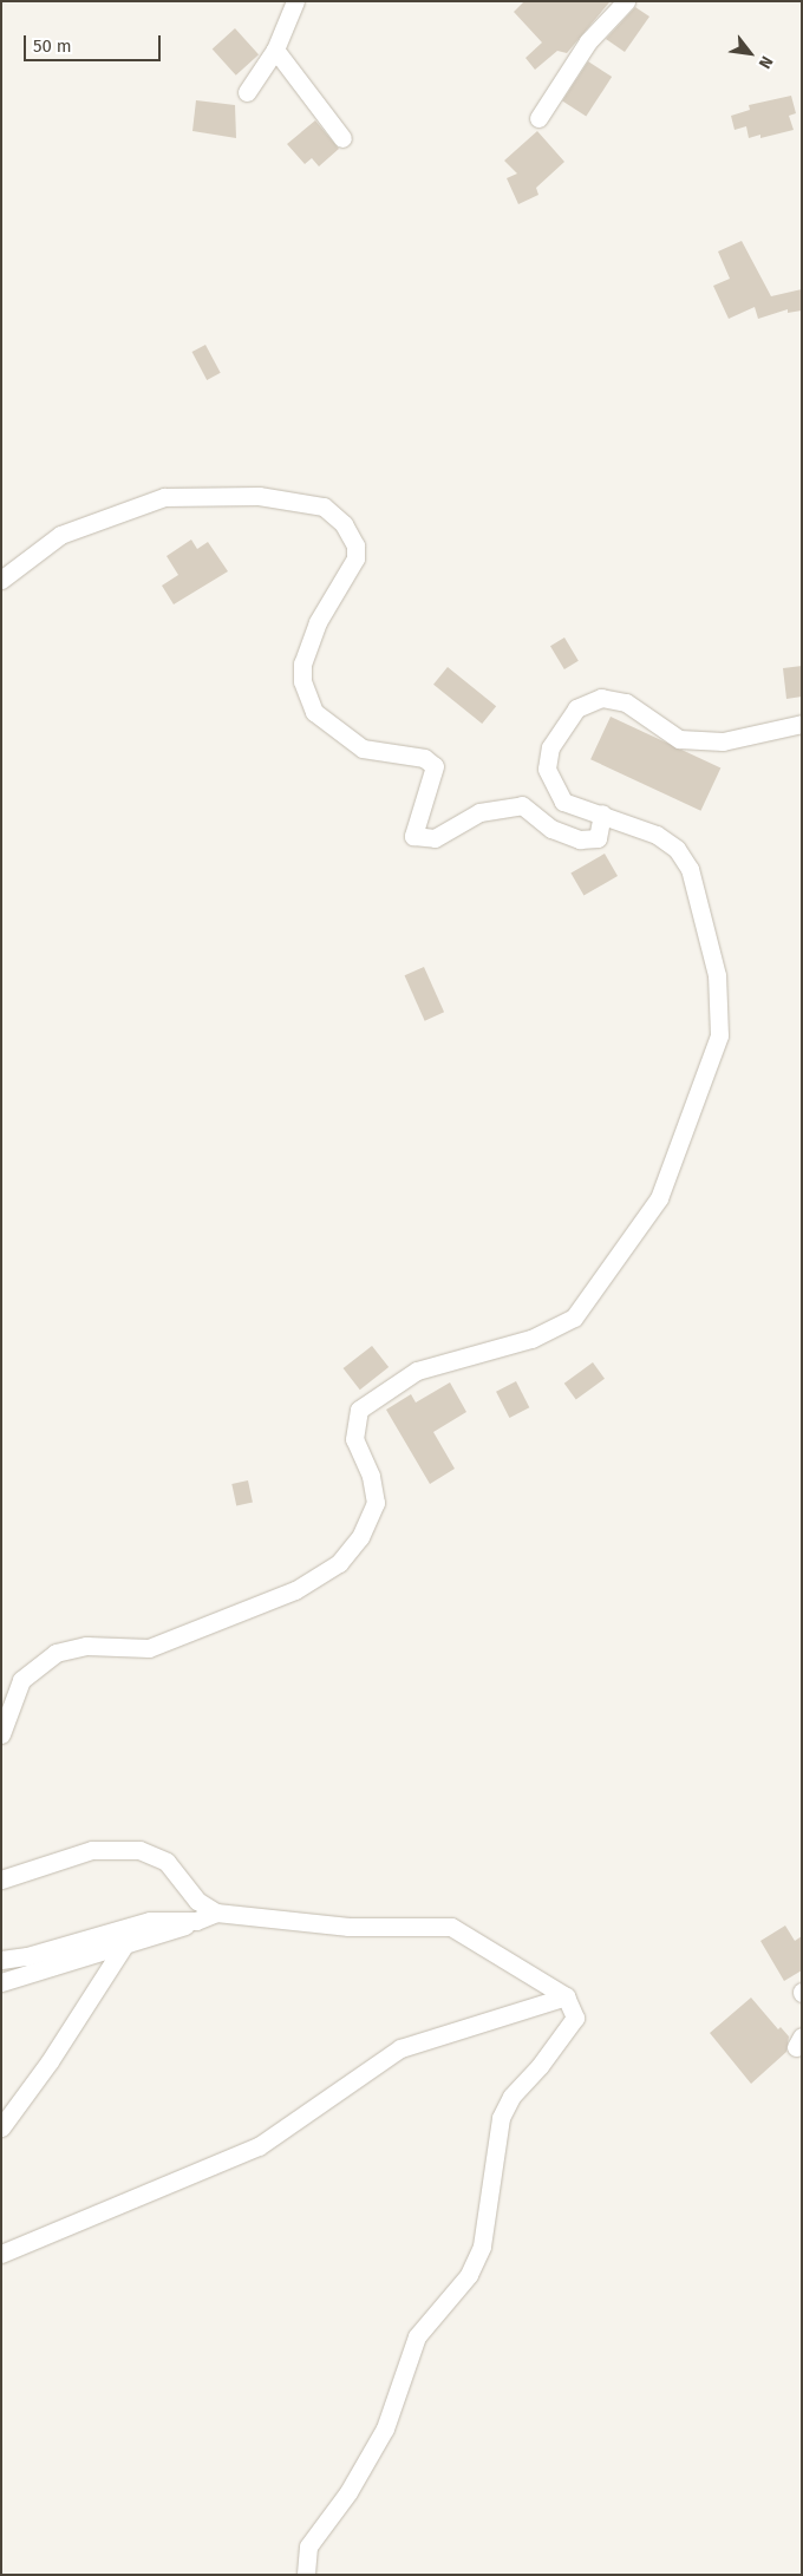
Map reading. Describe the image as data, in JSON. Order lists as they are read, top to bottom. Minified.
{"scale_bar":"50 m","north":"bottom right"}
